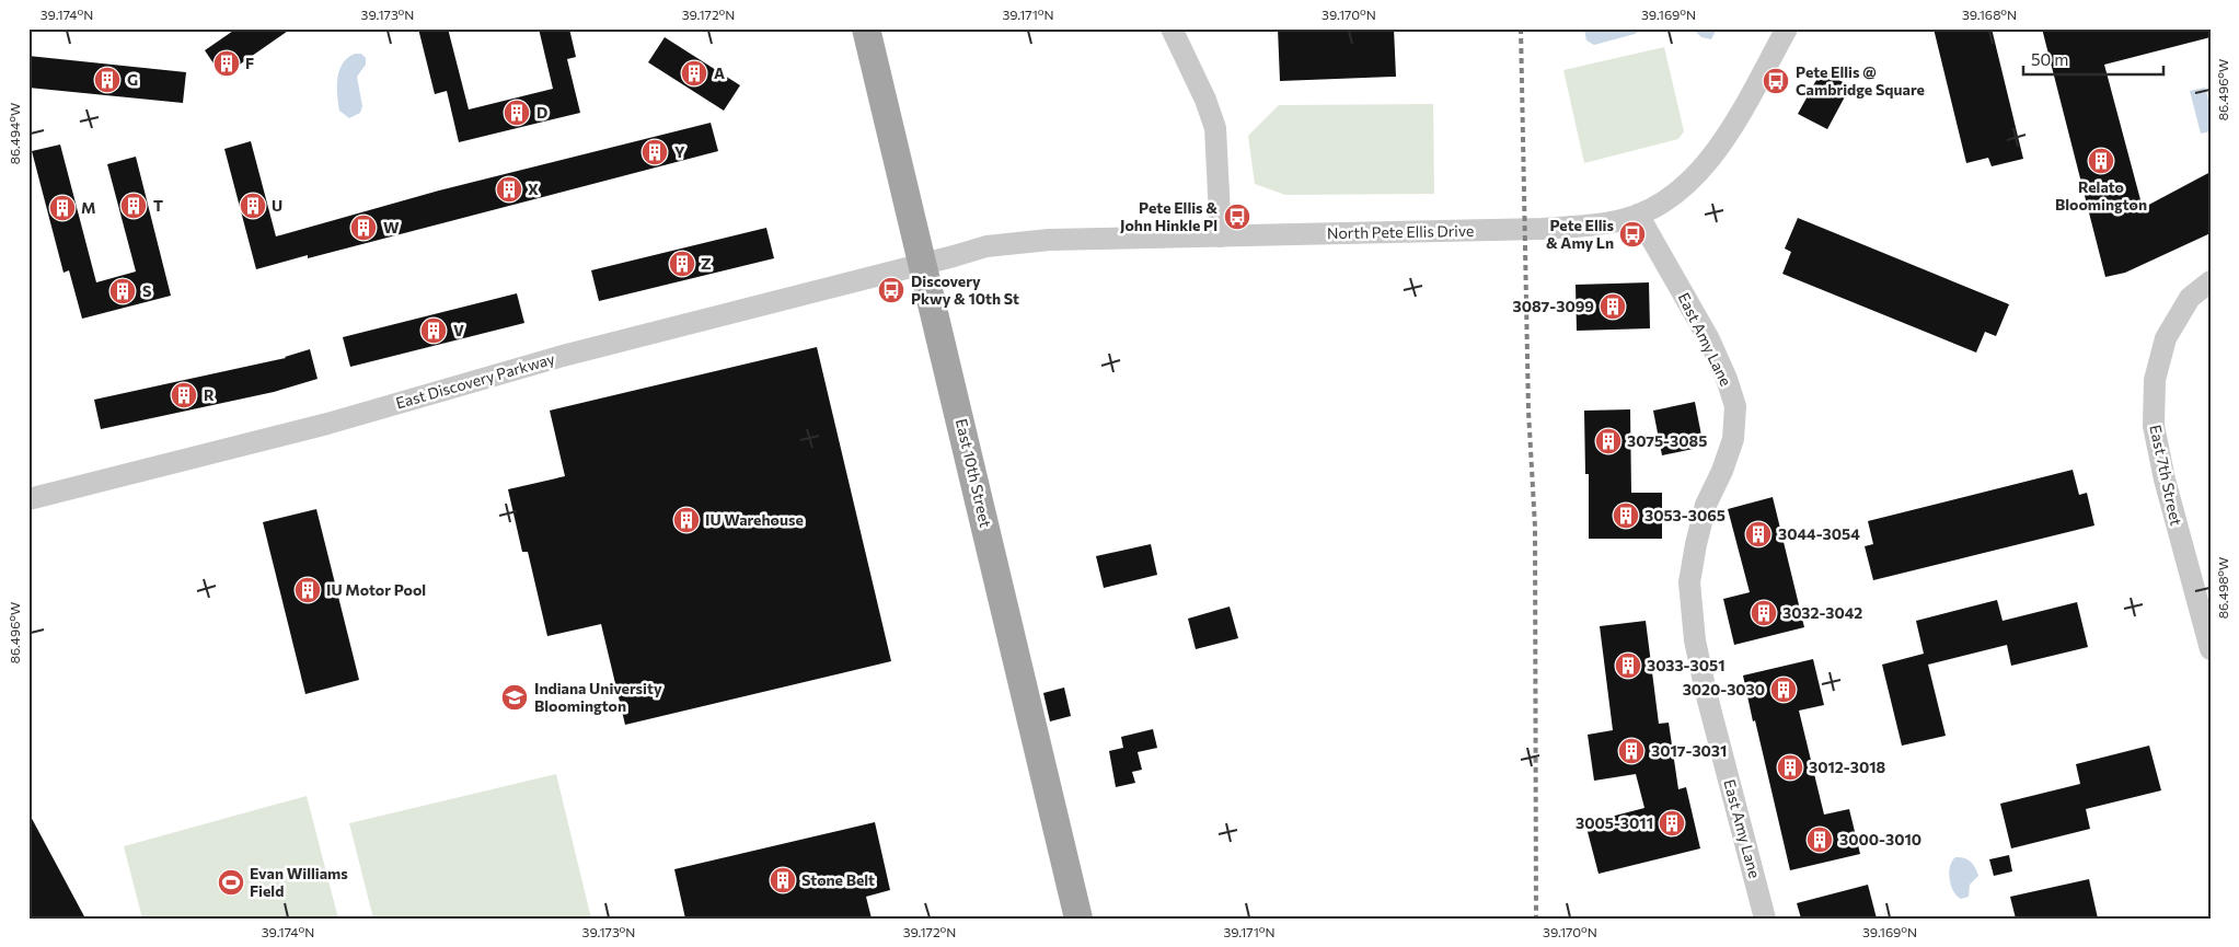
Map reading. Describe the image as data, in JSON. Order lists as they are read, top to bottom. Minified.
{"streets":{"main road":["East 10th Street"],"street":["North Pete Ellis Drive","East Amy Lane","East Discovery Parkway","East 7th Street"]},"crossings":[["North Pete Ellis Drive","East Amy Lane"],["North Pete Ellis Drive","East Discovery Parkway"],["North Pete Ellis Drive","East 10th Street"],["East Discovery Parkway","East 10th Street"]],"places":{"building":["F","A","G","D","Y","Relato Bloomington","X","T","U","M","W","Z","S","3087-3099","V","R","3075-3085","3053-3065","IU Warehouse","3044-3054","IU Motor Pool","3032-3042","3033-3051","3020-3030","3017-3031","3012-3018","3005-3011","3000-3010","Stone Belt"],"bus stop":["Pete Ellis @ Cambridge Square","Pete Ellis & John Hinkle Pl","Pete Ellis & Amy Ln","Discovery Pkwy & 10th St"],"school or university":["Indiana University Bloomington"],"sports":["Evan Williams Field"]},"scale_bar":"50 m","coordinates":["39.174°N","39.173°N","39.172°N","39.171°N","39.170°N","39.169°N","39.168°N","86.496°W","86.494°W","86.498°W"]}
